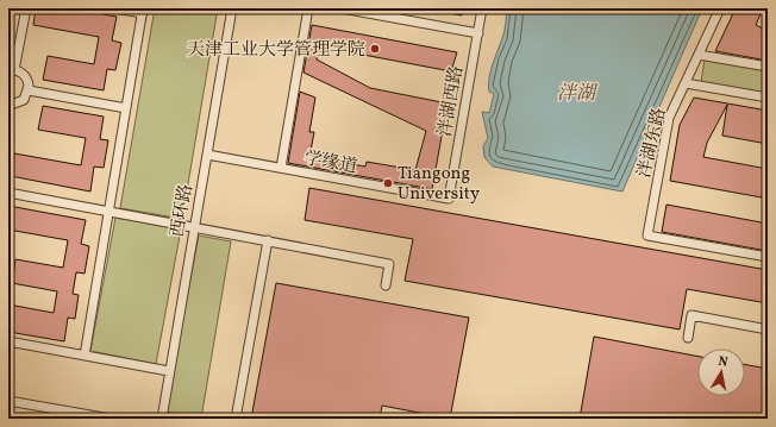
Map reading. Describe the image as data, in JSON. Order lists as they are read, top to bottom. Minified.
{"streets":{"street":["泮湖西路","泮湖东路","学缘道","西环路"]},"crossings":[["泮湖西路","学缘道"],["学缘道","西环路"]],"water":["泮湖"],"places":["天津工业大学管理学院","Tiangong University"],"north":"top"}
